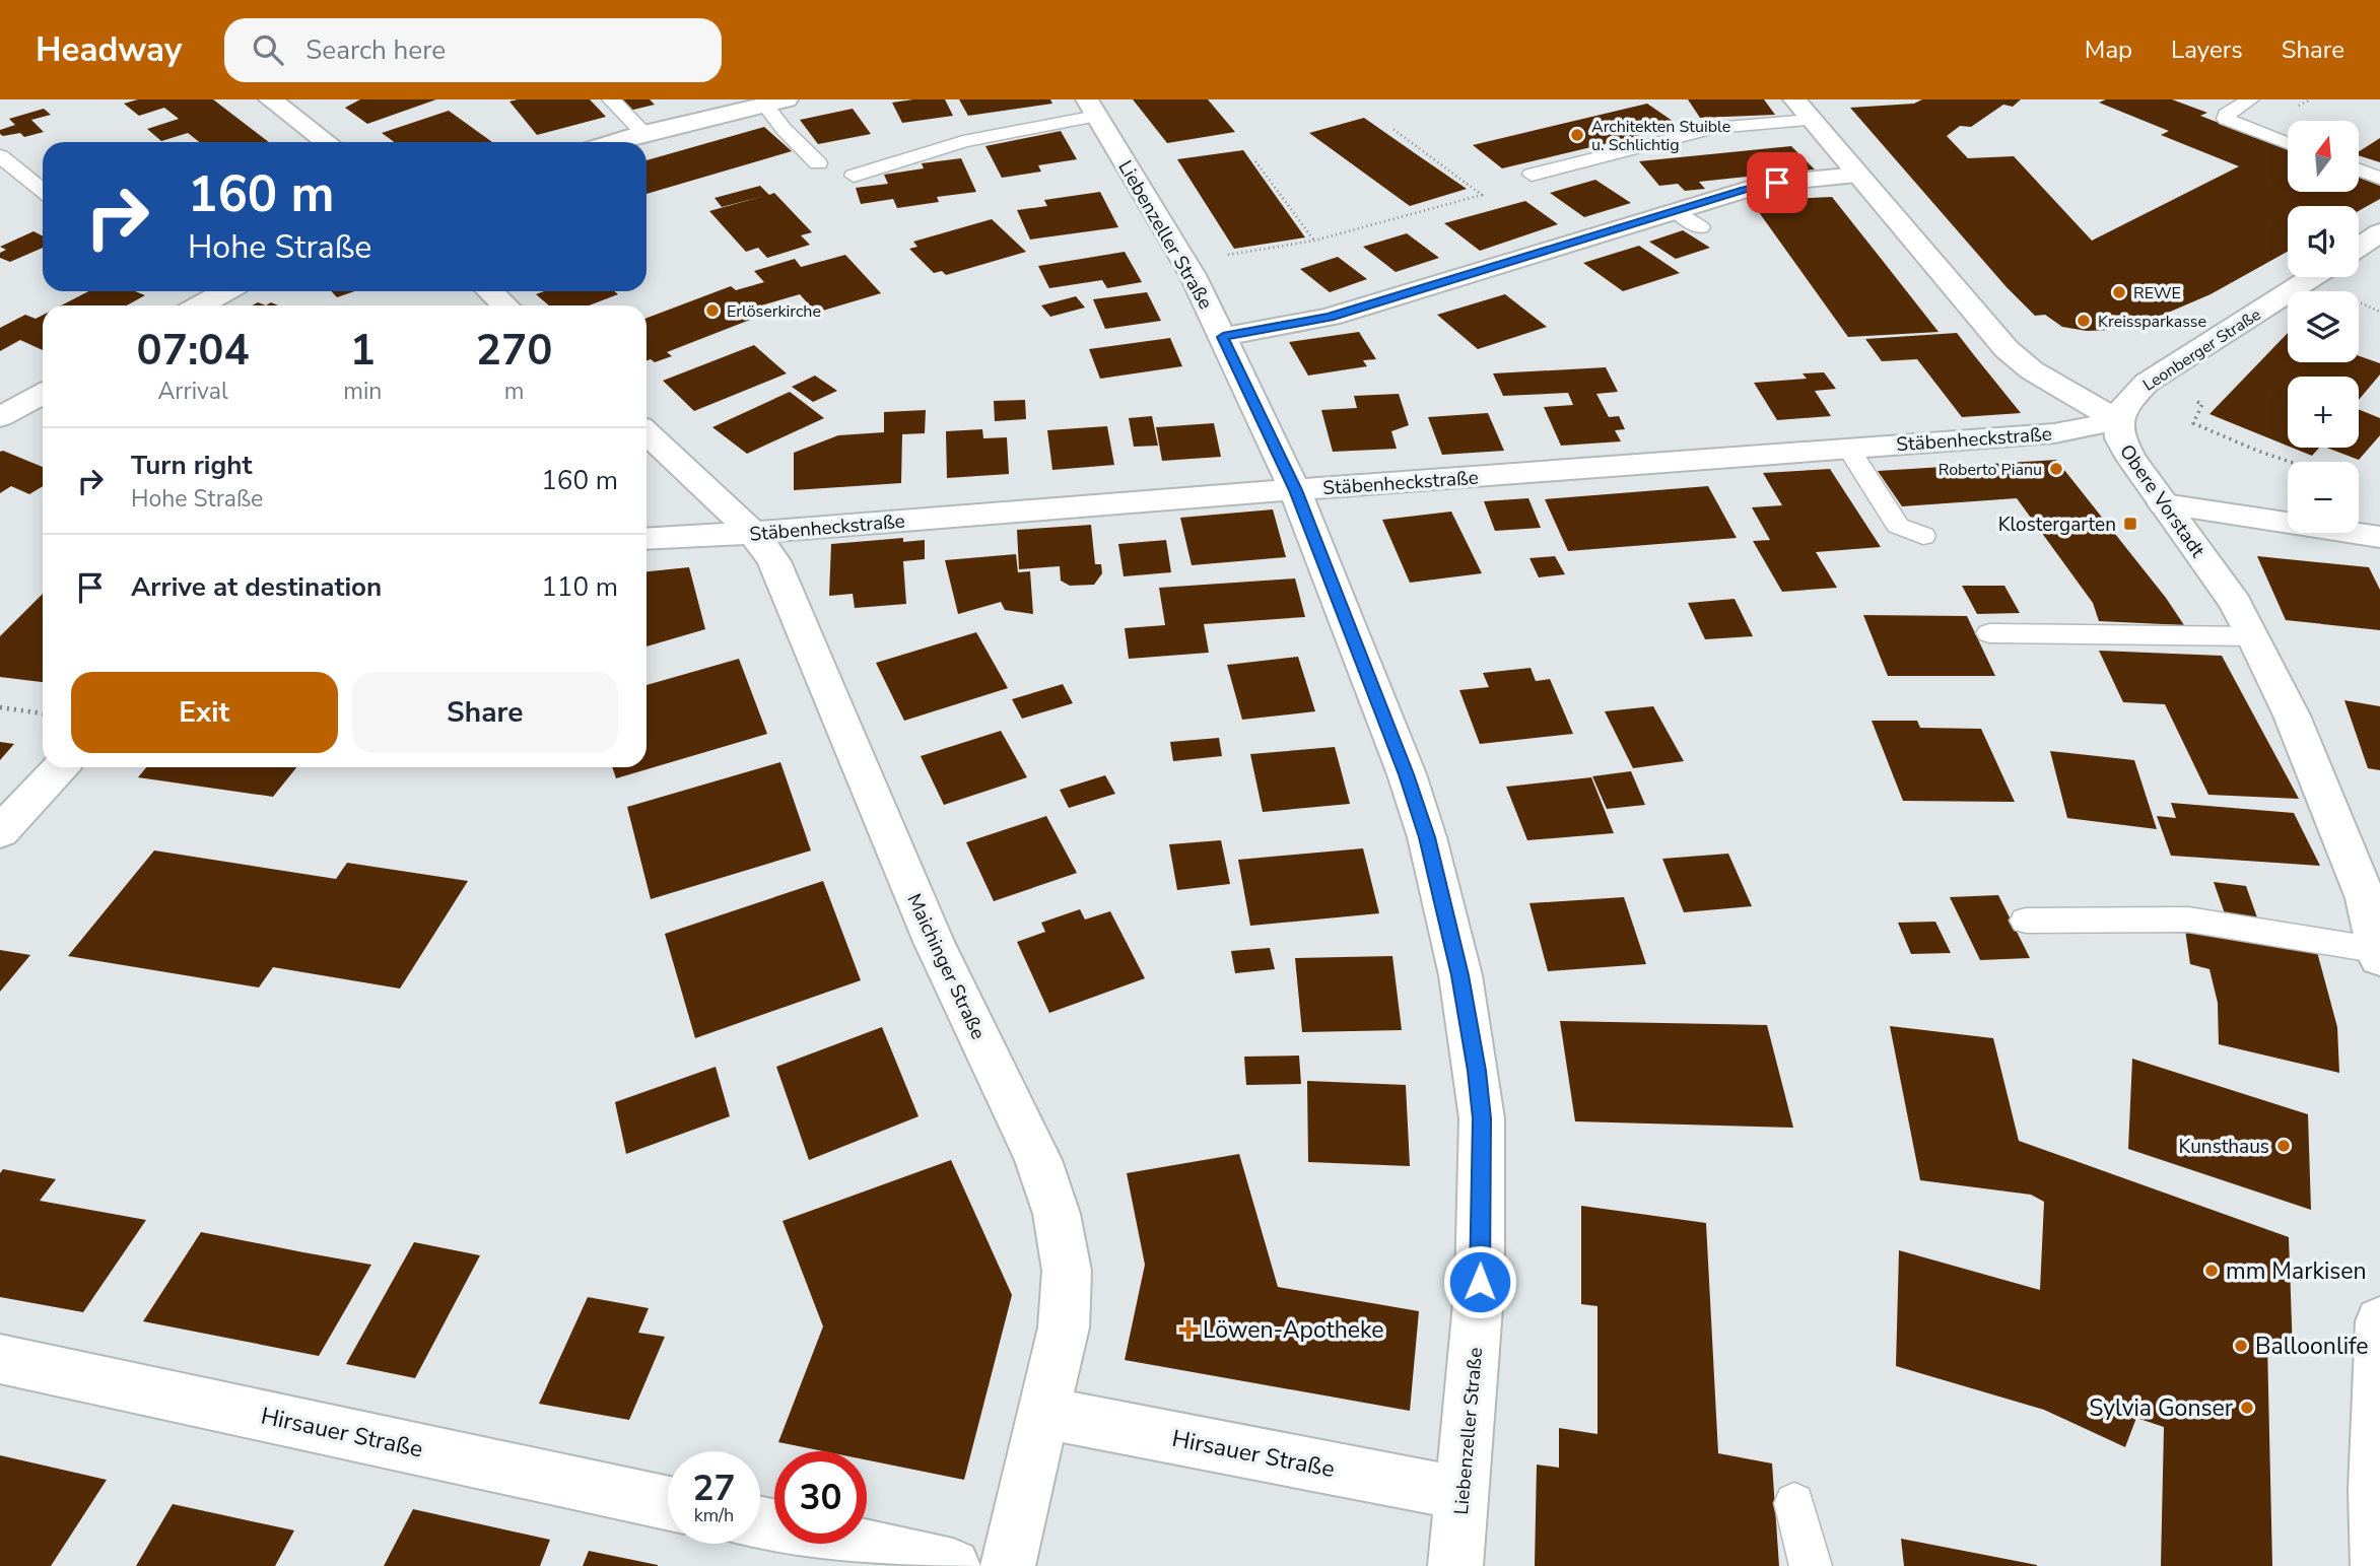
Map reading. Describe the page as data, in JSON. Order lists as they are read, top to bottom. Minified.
{"streets":{"street":["Liebenzeller Straße","Leonberger Straße","Stäbenheckstraße","Obere Vorstadt","Maichinger Straße","Hirsauer Straße"]},"crossings":[["Liebenzeller Straße","Stäbenheckstraße"],["Liebenzeller Straße","Hirsauer Straße"],["Leonberger Straße","Stäbenheckstraße"],["Leonberger Straße","Obere Vorstadt"],["Stäbenheckstraße","Obere Vorstadt"],["Stäbenheckstraße","Maichinger Straße"],["Maichinger Straße","Hirsauer Straße"]],"places":{"other":["Architekten Stuible u. Schlichtig","REWE","Erlöserkirche","Kreissparkasse","Roberto Pianu","Kunsthaus","mm Markisen","Balloonlife","Sylvia Gonser"],"transit":["Klostergarten"],"health":["Löwen-Apotheke"]},"north":"top","page":{"header":"Headway","search":"Search here","nav":["Map","Layers","Share"],"map_buttons":["+","−"],"turn":["160 m","Hohe Straße"],"eta":["07:04","Arrival","1","min","270","m"],"list":[{"name":"Turn right","note":"Hohe Straße","value":"160 m"},{"name":"Arrive at destination","value":"110 m"}],"buttons":["Exit","Share"],"speed":"27 km/h","limit":"30"}}
